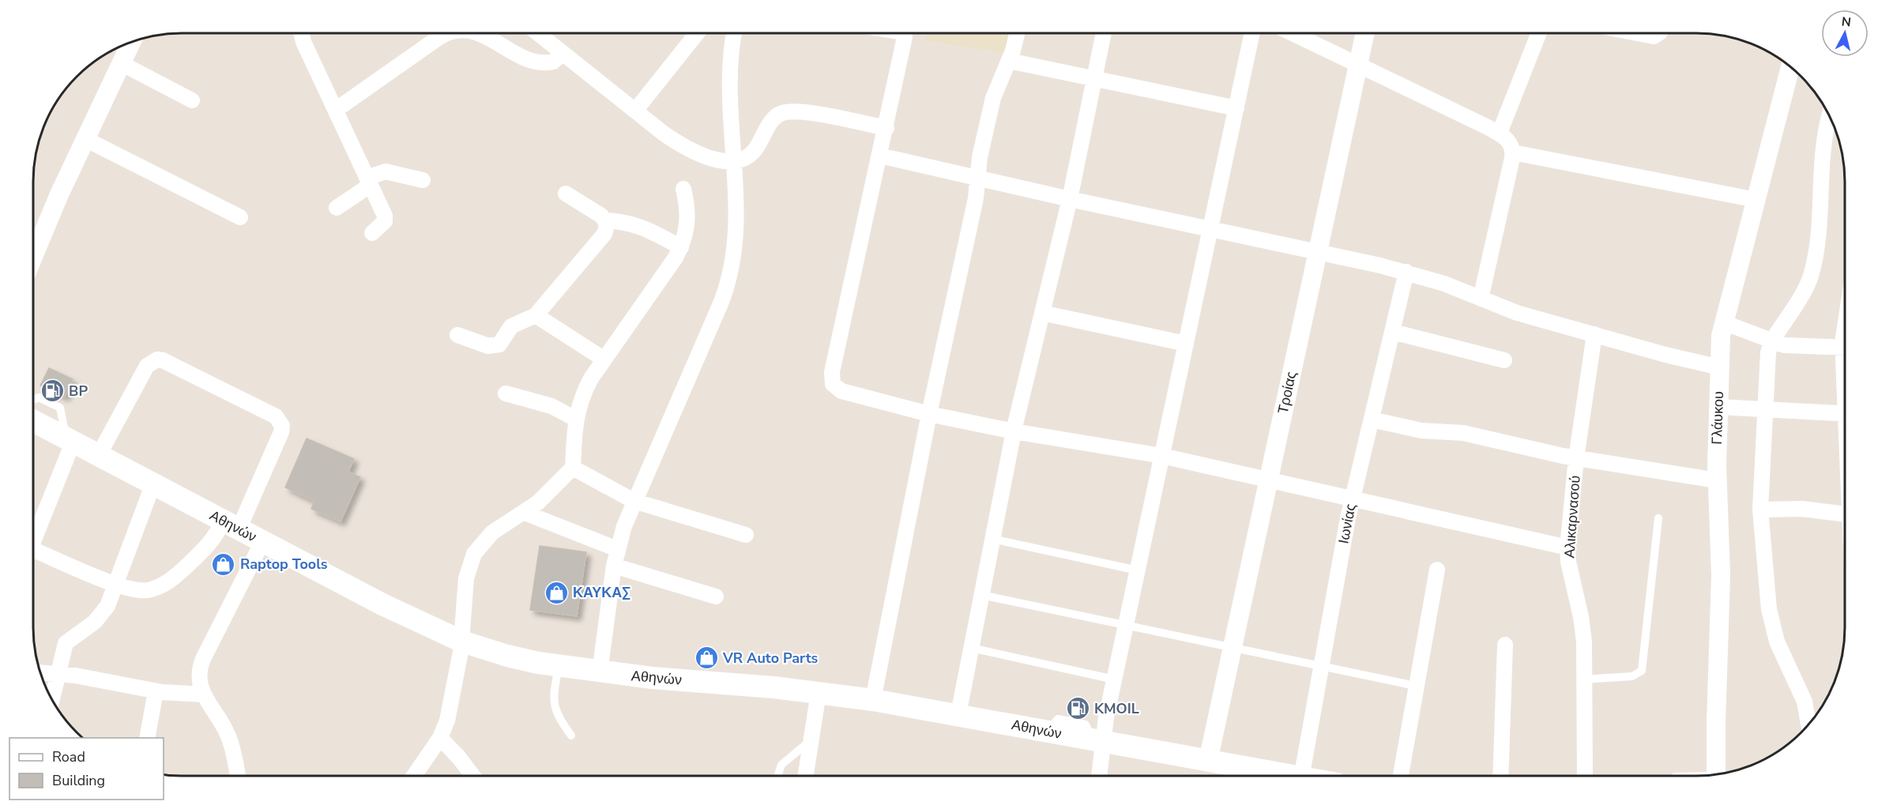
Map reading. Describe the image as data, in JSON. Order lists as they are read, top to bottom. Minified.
{"streets":{"main road":["Αθηνών"],"street":["Τροίας","Γλάυκου","Αλικαρνασού","Ιωνίας"]},"crossings":[["Τροίας","Αθηνών"]],"places":{"fuel station":["BP","KMOIL"],"shop":["Raptop Tools","ΚΑΥΚΑΣ","VR Auto Parts"]},"legend":["Road","Building"],"north":"top"}
